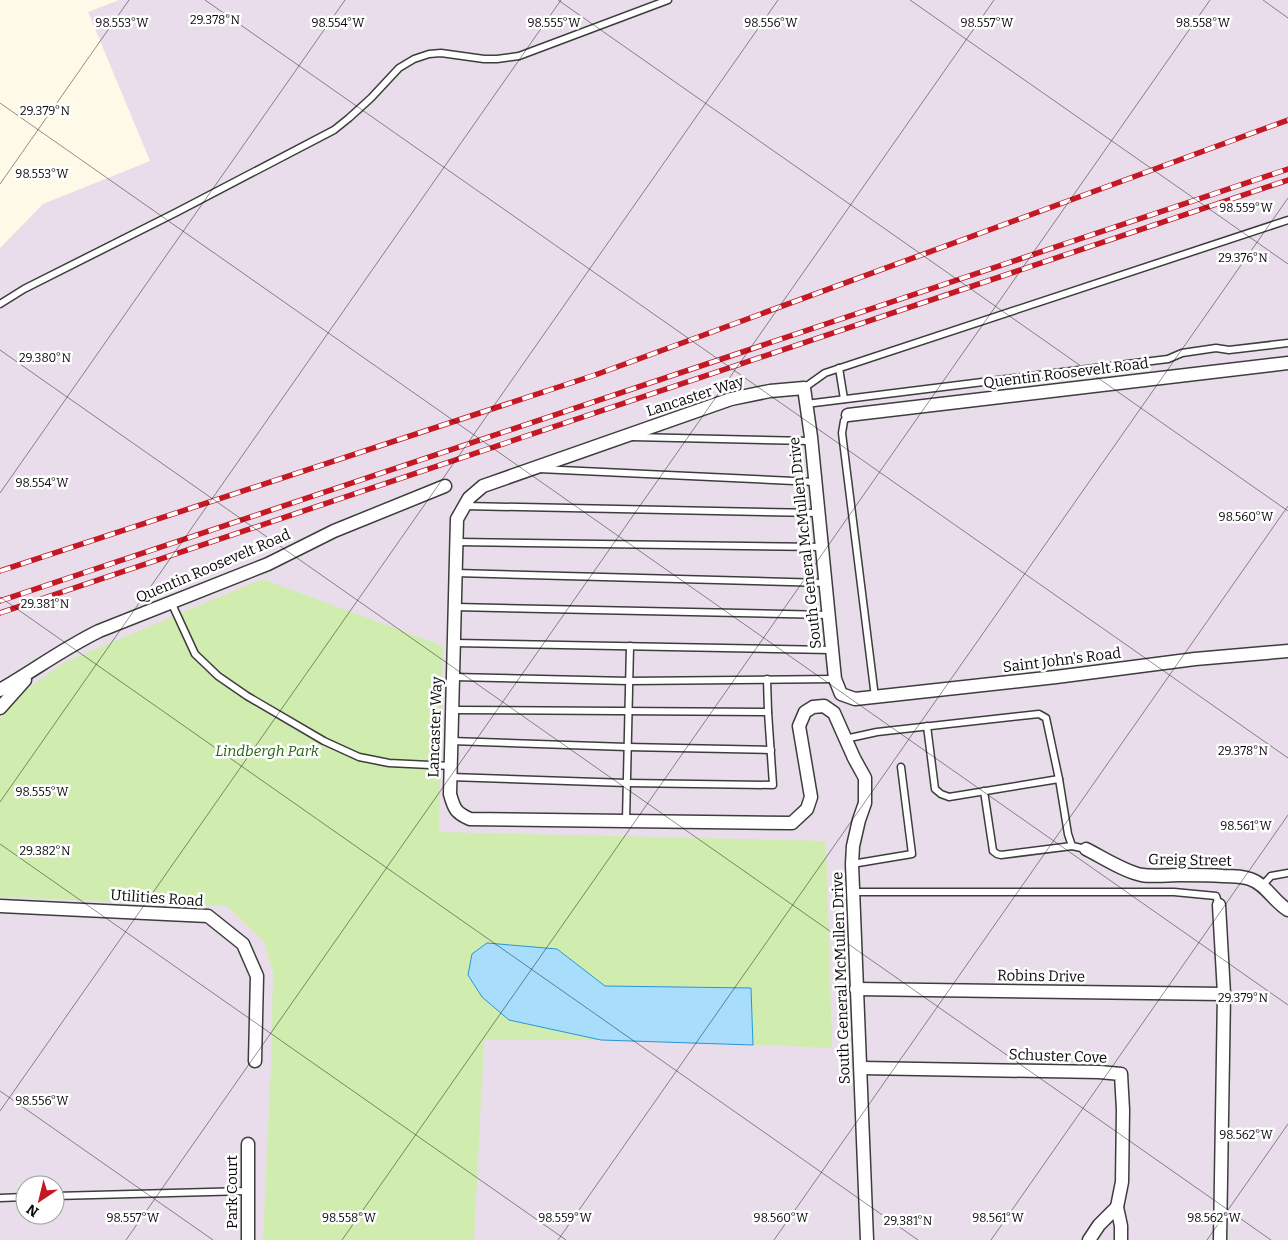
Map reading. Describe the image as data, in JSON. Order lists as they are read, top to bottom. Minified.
{"streets":{"street":["Quentin Roosevelt Road","Lancaster Way","South General McMullen Drive","Saint John's Road","Greig Street","Utilities Road","Robins Drive","Schuster Cove","Park Court"]},"crossings":[["Lancaster Way","South General McMullen Drive"],["South General McMullen Drive","Saint John's Road"],["South General McMullen Drive","Robins Drive"],["South General McMullen Drive","Schuster Cove"]],"parks":["Lindbergh Park"],"north":"bottom left","coordinates":["29.378°N","98.553°W","98.554°W","98.555°W","98.556°W","98.557°W","98.558°W","29.379°N","98.559°W","29.376°N","29.380°N","98.560°W","29.381°N","98.561°W","29.382°N","98.562°W"]}
